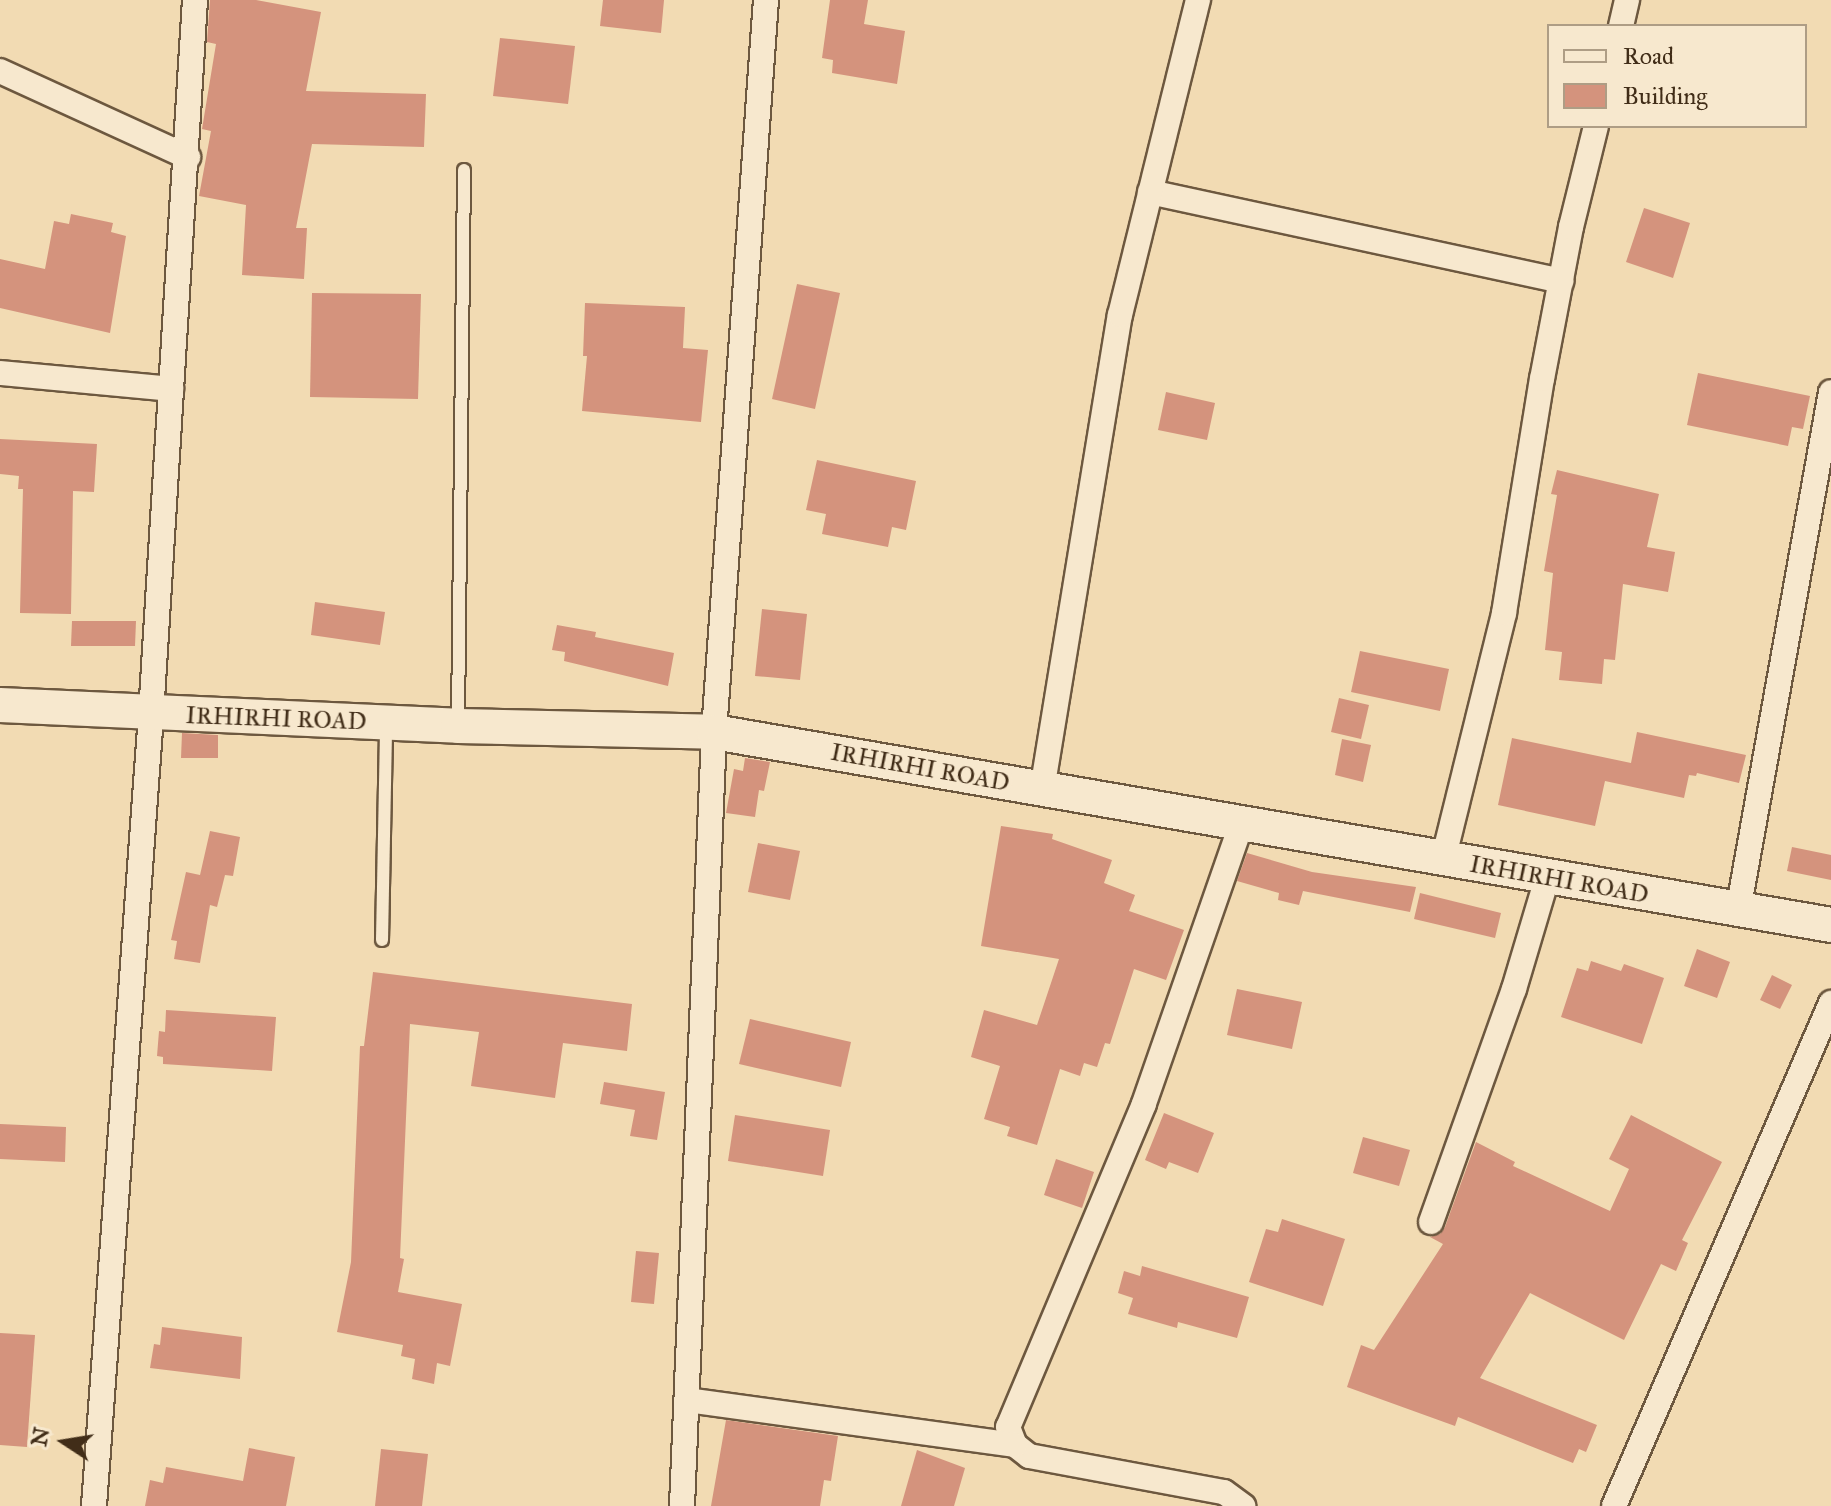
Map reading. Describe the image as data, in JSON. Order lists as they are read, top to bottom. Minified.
{"streets":{"street":["IRHIRHI ROAD"]},"legend":["Road","Building"],"north":"left"}
